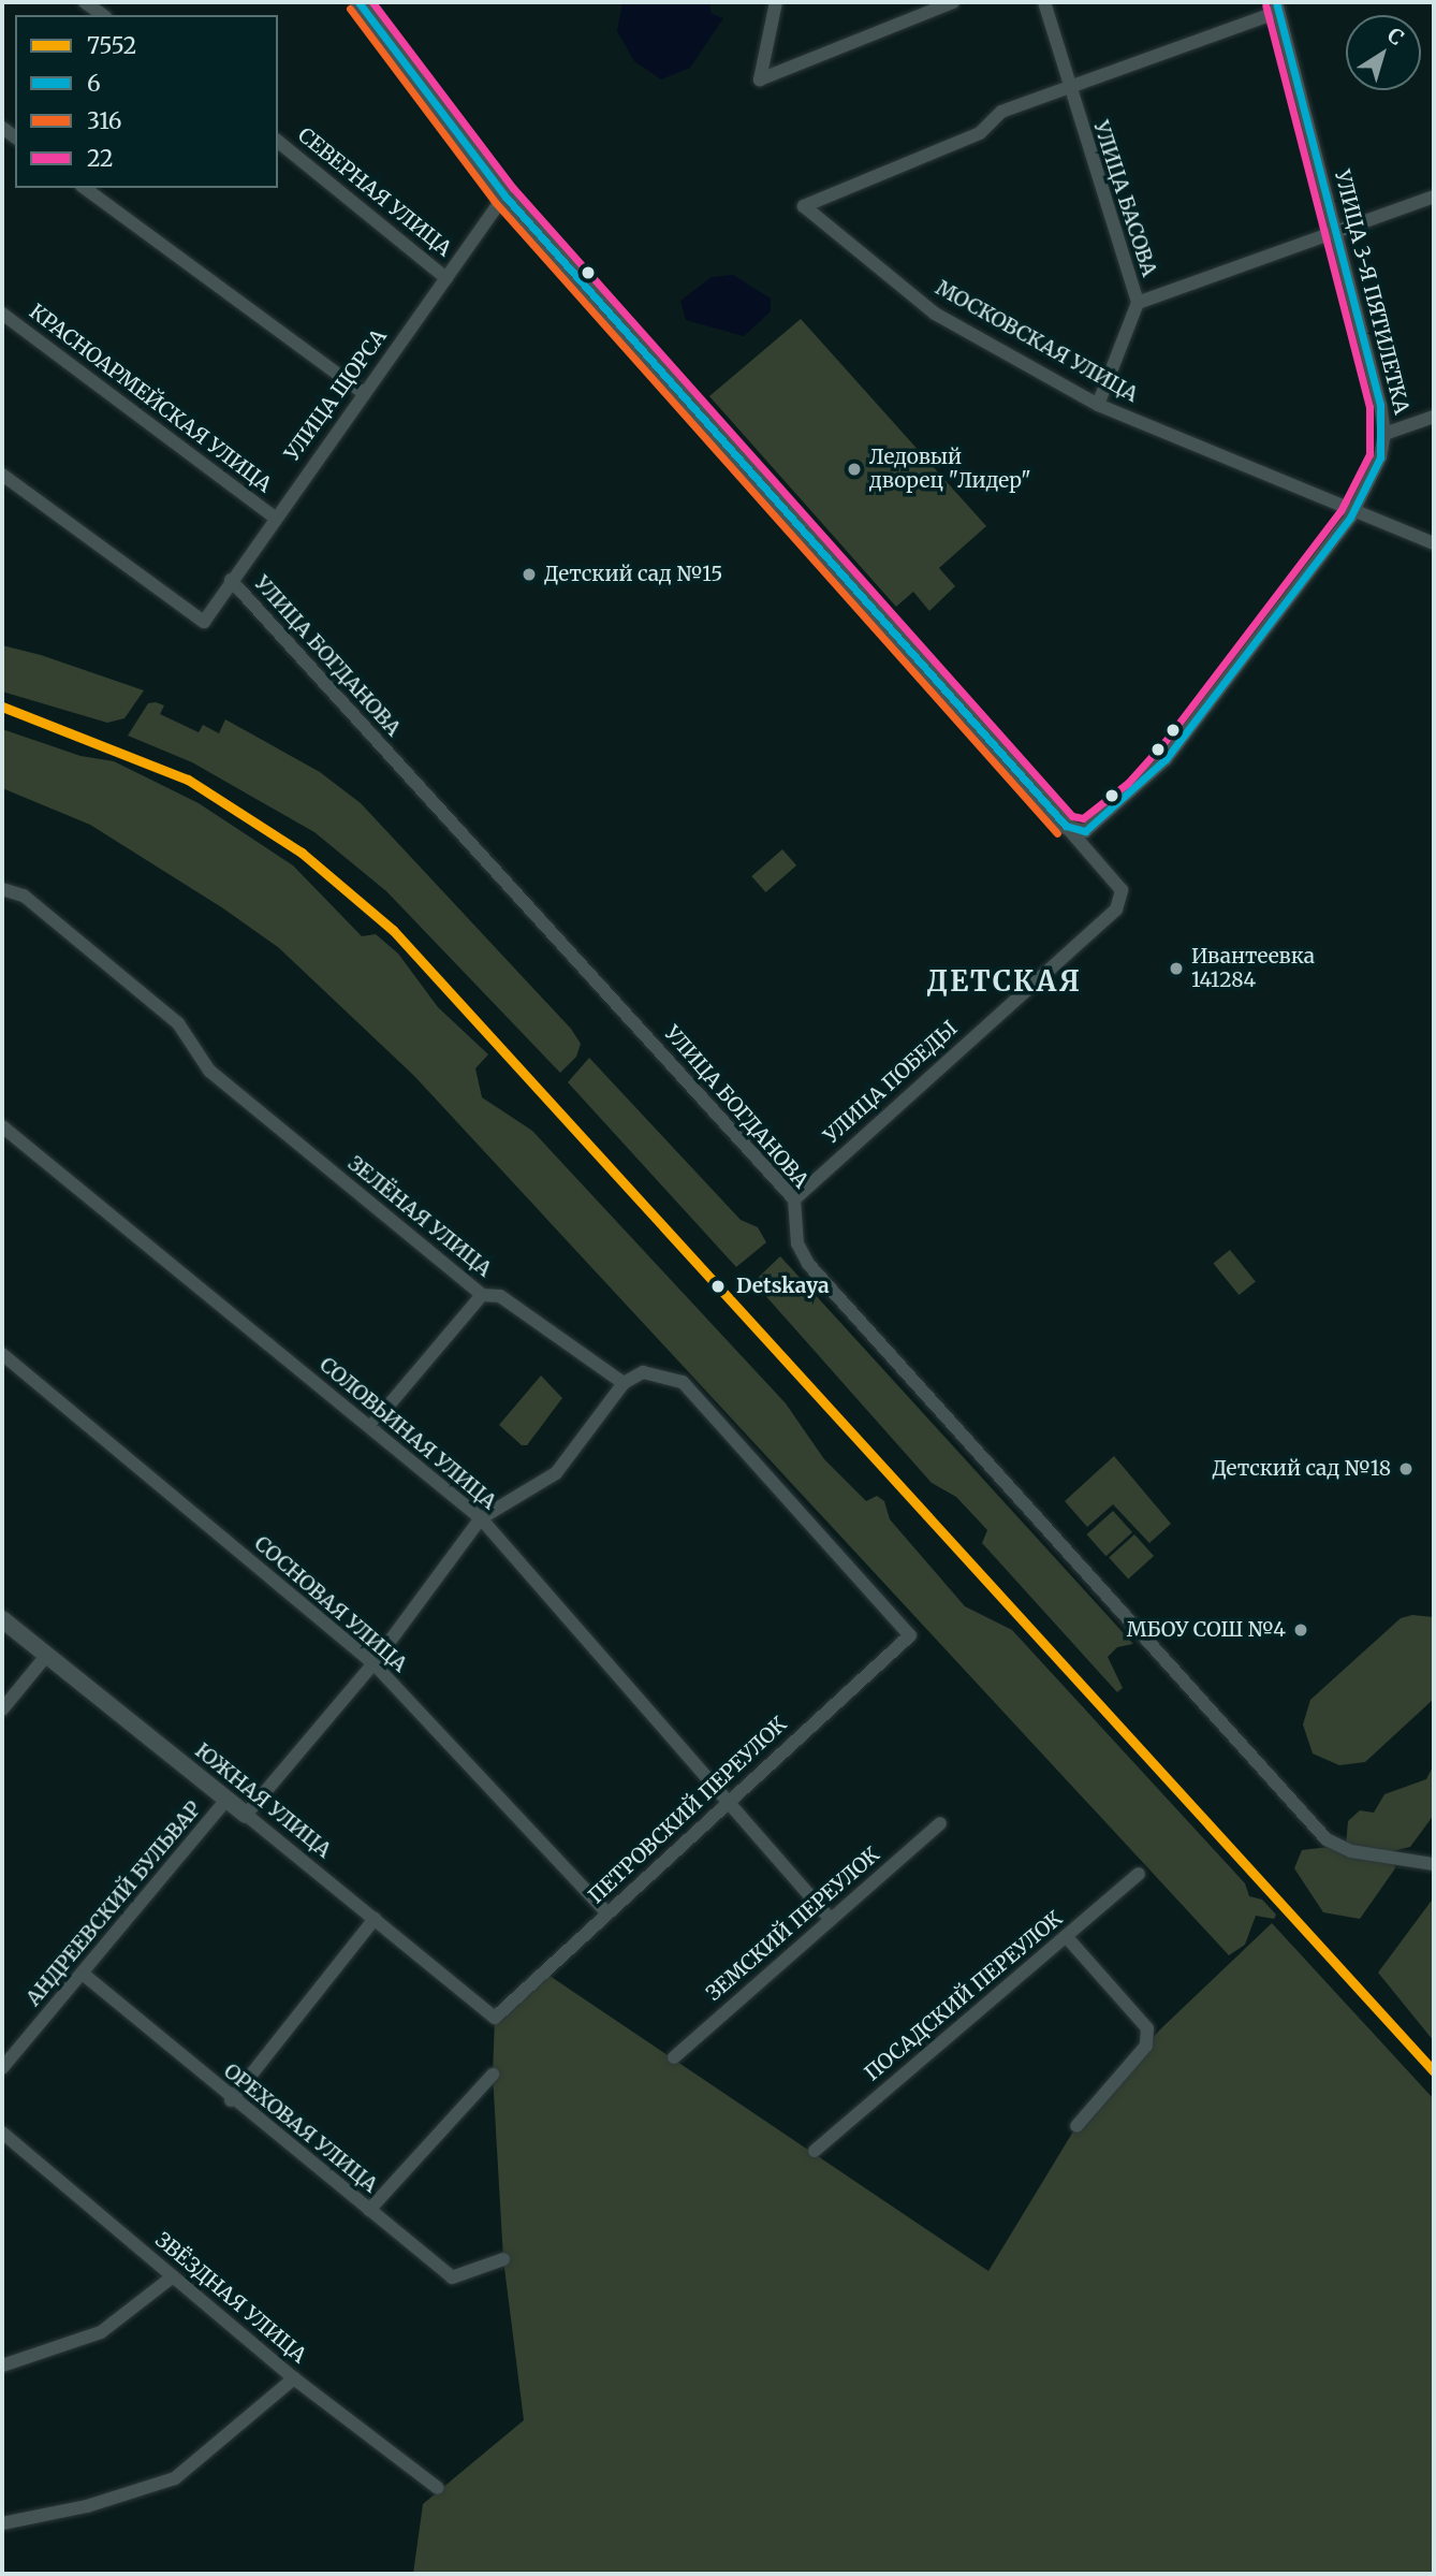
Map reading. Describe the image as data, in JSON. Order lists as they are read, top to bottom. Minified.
{"streets":{"street":["СЕВЕРНАЯ УЛИЦА","УЛИЦА БАСОВА","УЛИЦА 3-Я ПЯТИЛЕТКА","МОСКОВСКАЯ УЛИЦА","УЛИЦА ЩОРСА","КРАСНОАРМЕЙСКАЯ УЛИЦА","УЛИЦА БОГДАНОВА","УЛИЦА ПОБЕДЫ","ЗЕЛЁНАЯ УЛИЦА","СОЛОВЬИНАЯ УЛИЦА","СОСНОВАЯ УЛИЦА","ЮЖНАЯ УЛИЦА","ПЕТРОВСКИЙ ПЕРЕУЛОК","АНДРЕЕВСКИЙ БУЛЬВАР","ЗЕМСКИЙ ПЕРЕУЛОК","ПОСАДСКИЙ ПЕРЕУЛОК","ОРЕХОВАЯ УЛИЦА","ЗВЁЗДНАЯ УЛИЦА"]},"crossings":[["СЕВЕРНАЯ УЛИЦА","УЛИЦА ЩОРСА"],["УЛИЦА БАСОВА","МОСКОВСКАЯ УЛИЦА"],["УЛИЦА 3-Я ПЯТИЛЕТКА","МОСКОВСКАЯ УЛИЦА"],["УЛИЦА 3-Я ПЯТИЛЕТКА","УЛИЦА ПОБЕДЫ"],["УЛИЦА ЩОРСА","КРАСНОАРМЕЙСКАЯ УЛИЦА"],["УЛИЦА ЩОРСА","УЛИЦА БОГДАНОВА"],["УЛИЦА ЩОРСА","УЛИЦА ПОБЕДЫ"],["УЛИЦА БОГДАНОВА","УЛИЦА ПОБЕДЫ"],["ЗЕЛЁНАЯ УЛИЦА","ПЕТРОВСКИЙ ПЕРЕУЛОК"],["СОЛОВЬИНАЯ УЛИЦА","ПЕТРОВСКИЙ ПЕРЕУЛОК"],["СОЛОВЬИНАЯ УЛИЦА","ЗЕМСКИЙ ПЕРЕУЛОК"],["СОСНОВАЯ УЛИЦА","ПЕТРОВСКИЙ ПЕРЕУЛОК"],["ЮЖНАЯ УЛИЦА","ПЕТРОВСКИЙ ПЕРЕУЛОК"],["ЮЖНАЯ УЛИЦА","АНДРЕЕВСКИЙ БУЛЬВАР"],["АНДРЕЕВСКИЙ БУЛЬВАР","ОРЕХОВАЯ УЛИЦА"]],"districts":["ДЕТСКАЯ"],"places":["Ледовый дворец \"Лидер\"","Детский сад №15","Ивантеевка 141284","Detskaya","Детский сад №18","МБОУ СОШ №4"],"lines":["transit line 6","transit line 22","transit line 316","transit line 7552"],"legend":["7552","6","316","22"],"north":"top right"}
